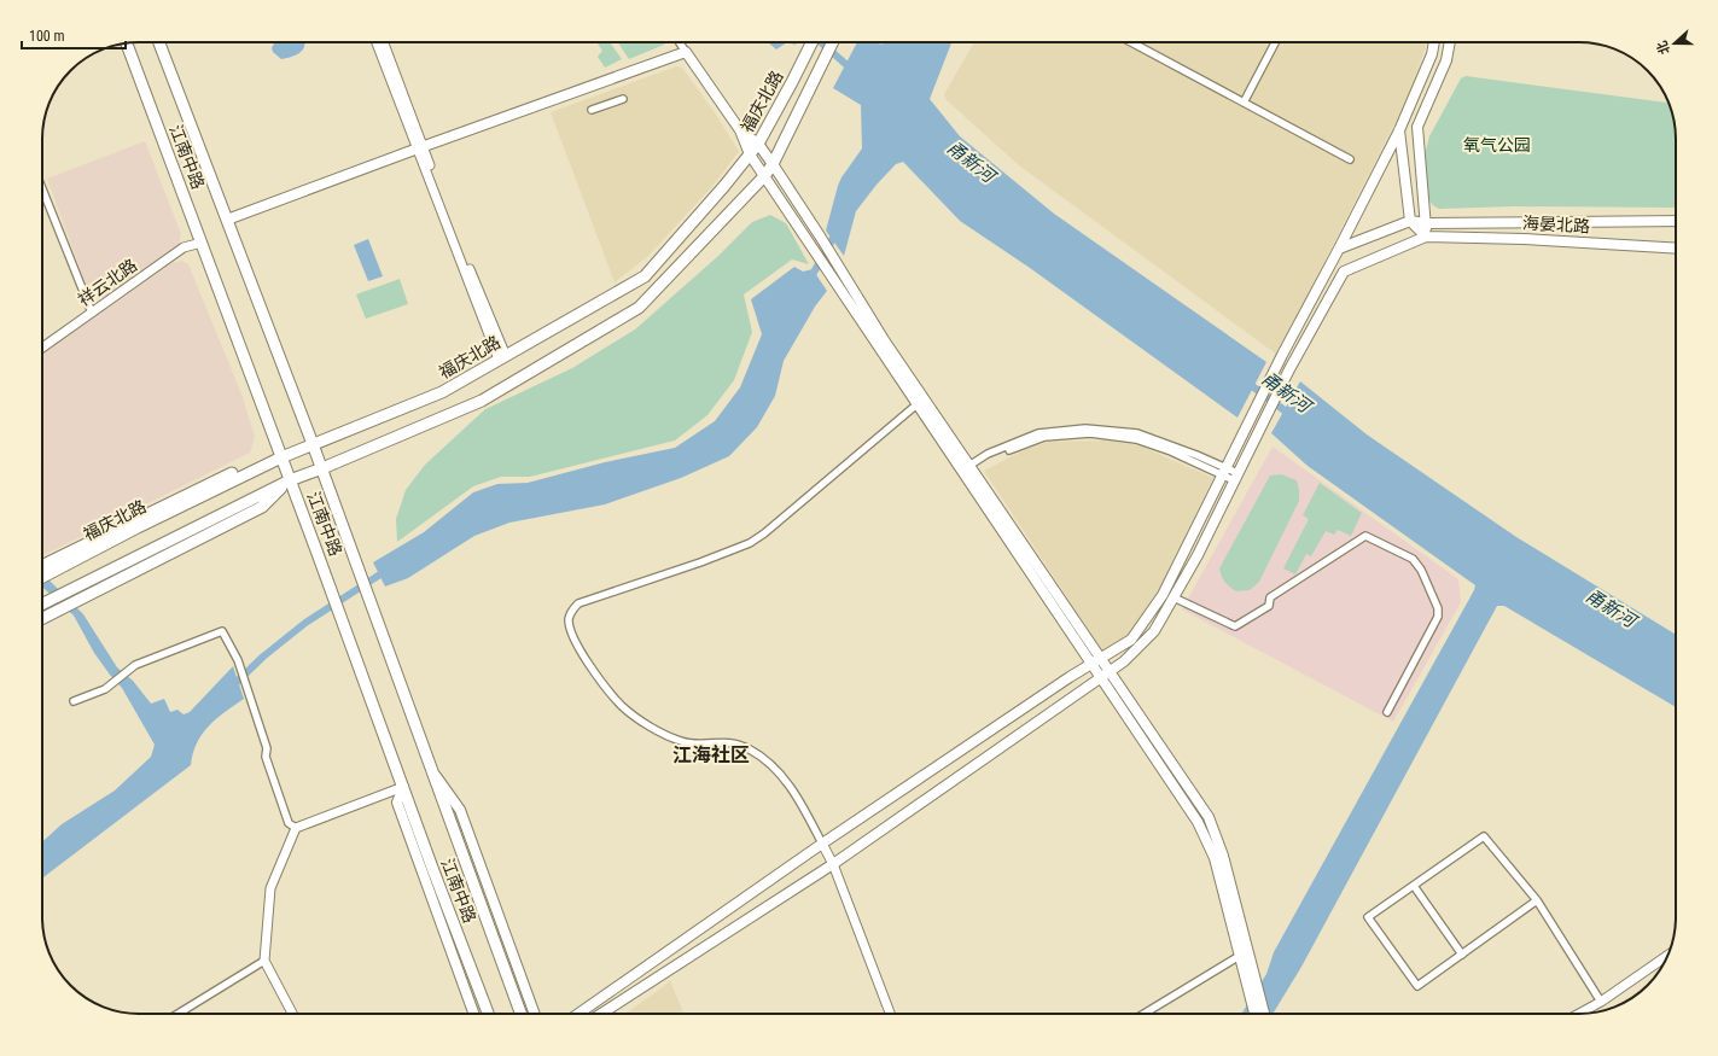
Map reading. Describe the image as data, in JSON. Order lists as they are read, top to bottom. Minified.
{"streets":{"main road":["福庆北路","江南中路","海晏北路"],"street":["祥云北路"]},"crossings":[["福庆北路","江南中路"],["江南中路","祥云北路"]],"districts":["江海社区"],"water":["甬新河"],"parks":["氧气公园"],"scale_bar":"100 m","north":"left"}
